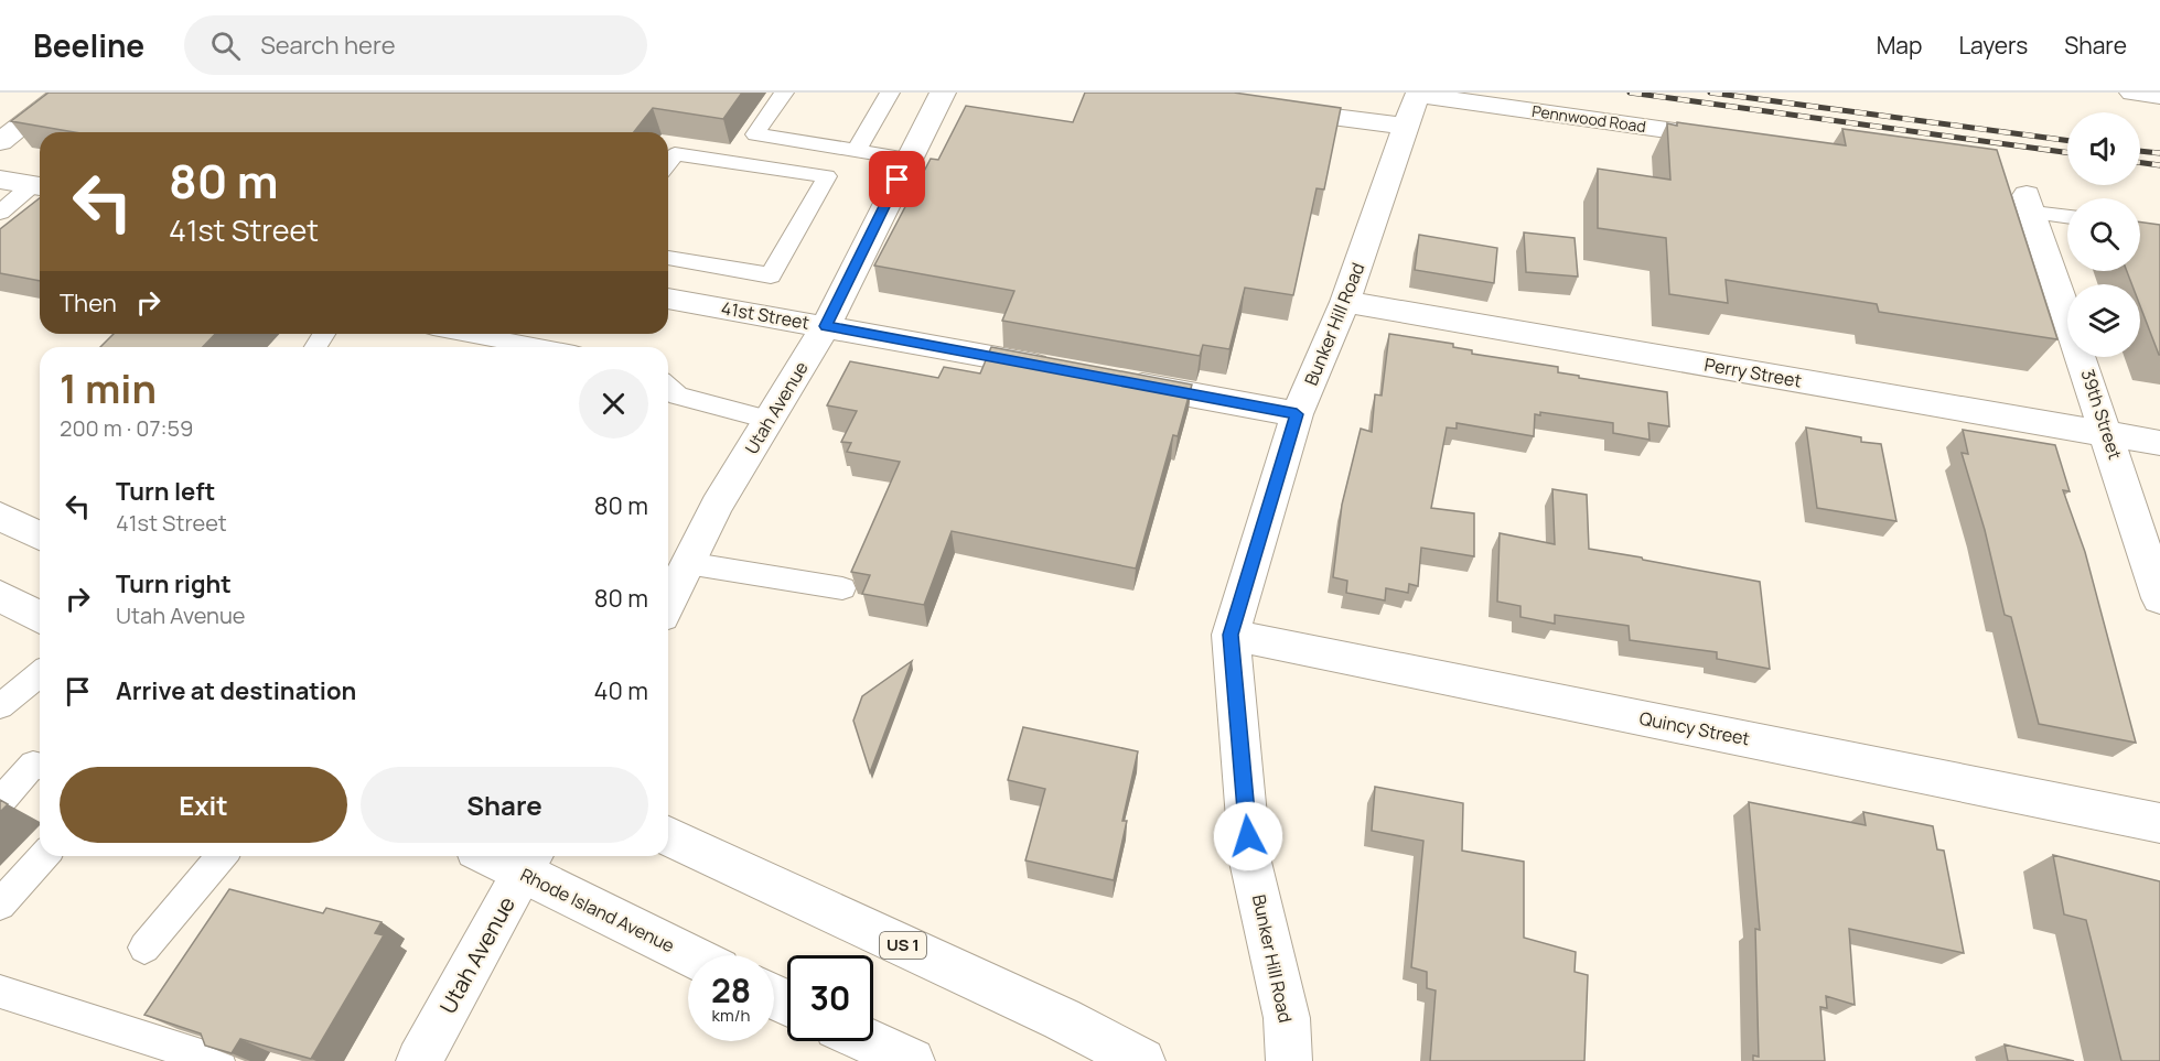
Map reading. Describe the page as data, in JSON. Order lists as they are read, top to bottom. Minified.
{"streets":{"street":["Pennwood Road","41st Street","Bunker Hill Road","Perry Street","Utah Avenue","39th Street","Quincy Street","Rhode Island Avenue","US 1"]},"crossings":[["Pennwood Road","Bunker Hill Road"],["41st Street","Utah Avenue"],["Bunker Hill Road","Perry Street"],["Bunker Hill Road","Quincy Street"],["Perry Street","39th Street"],["Utah Avenue","Rhode Island Avenue"]],"page":{"header":"Beeline","search":"Search here","nav":["Map","Layers","Share"],"turn":["80 m","41st Street"],"then":"Then","heading":["1 min","200 m · 07:59"],"list":[{"name":"Turn left","note":"41st Street","value":"80 m"},{"name":"Turn right","note":"Utah Avenue","value":"80 m"},{"name":"Arrive at destination","value":"40 m"}],"buttons":["Exit","Share"],"speed":"28 km/h","limit":"30"}}
